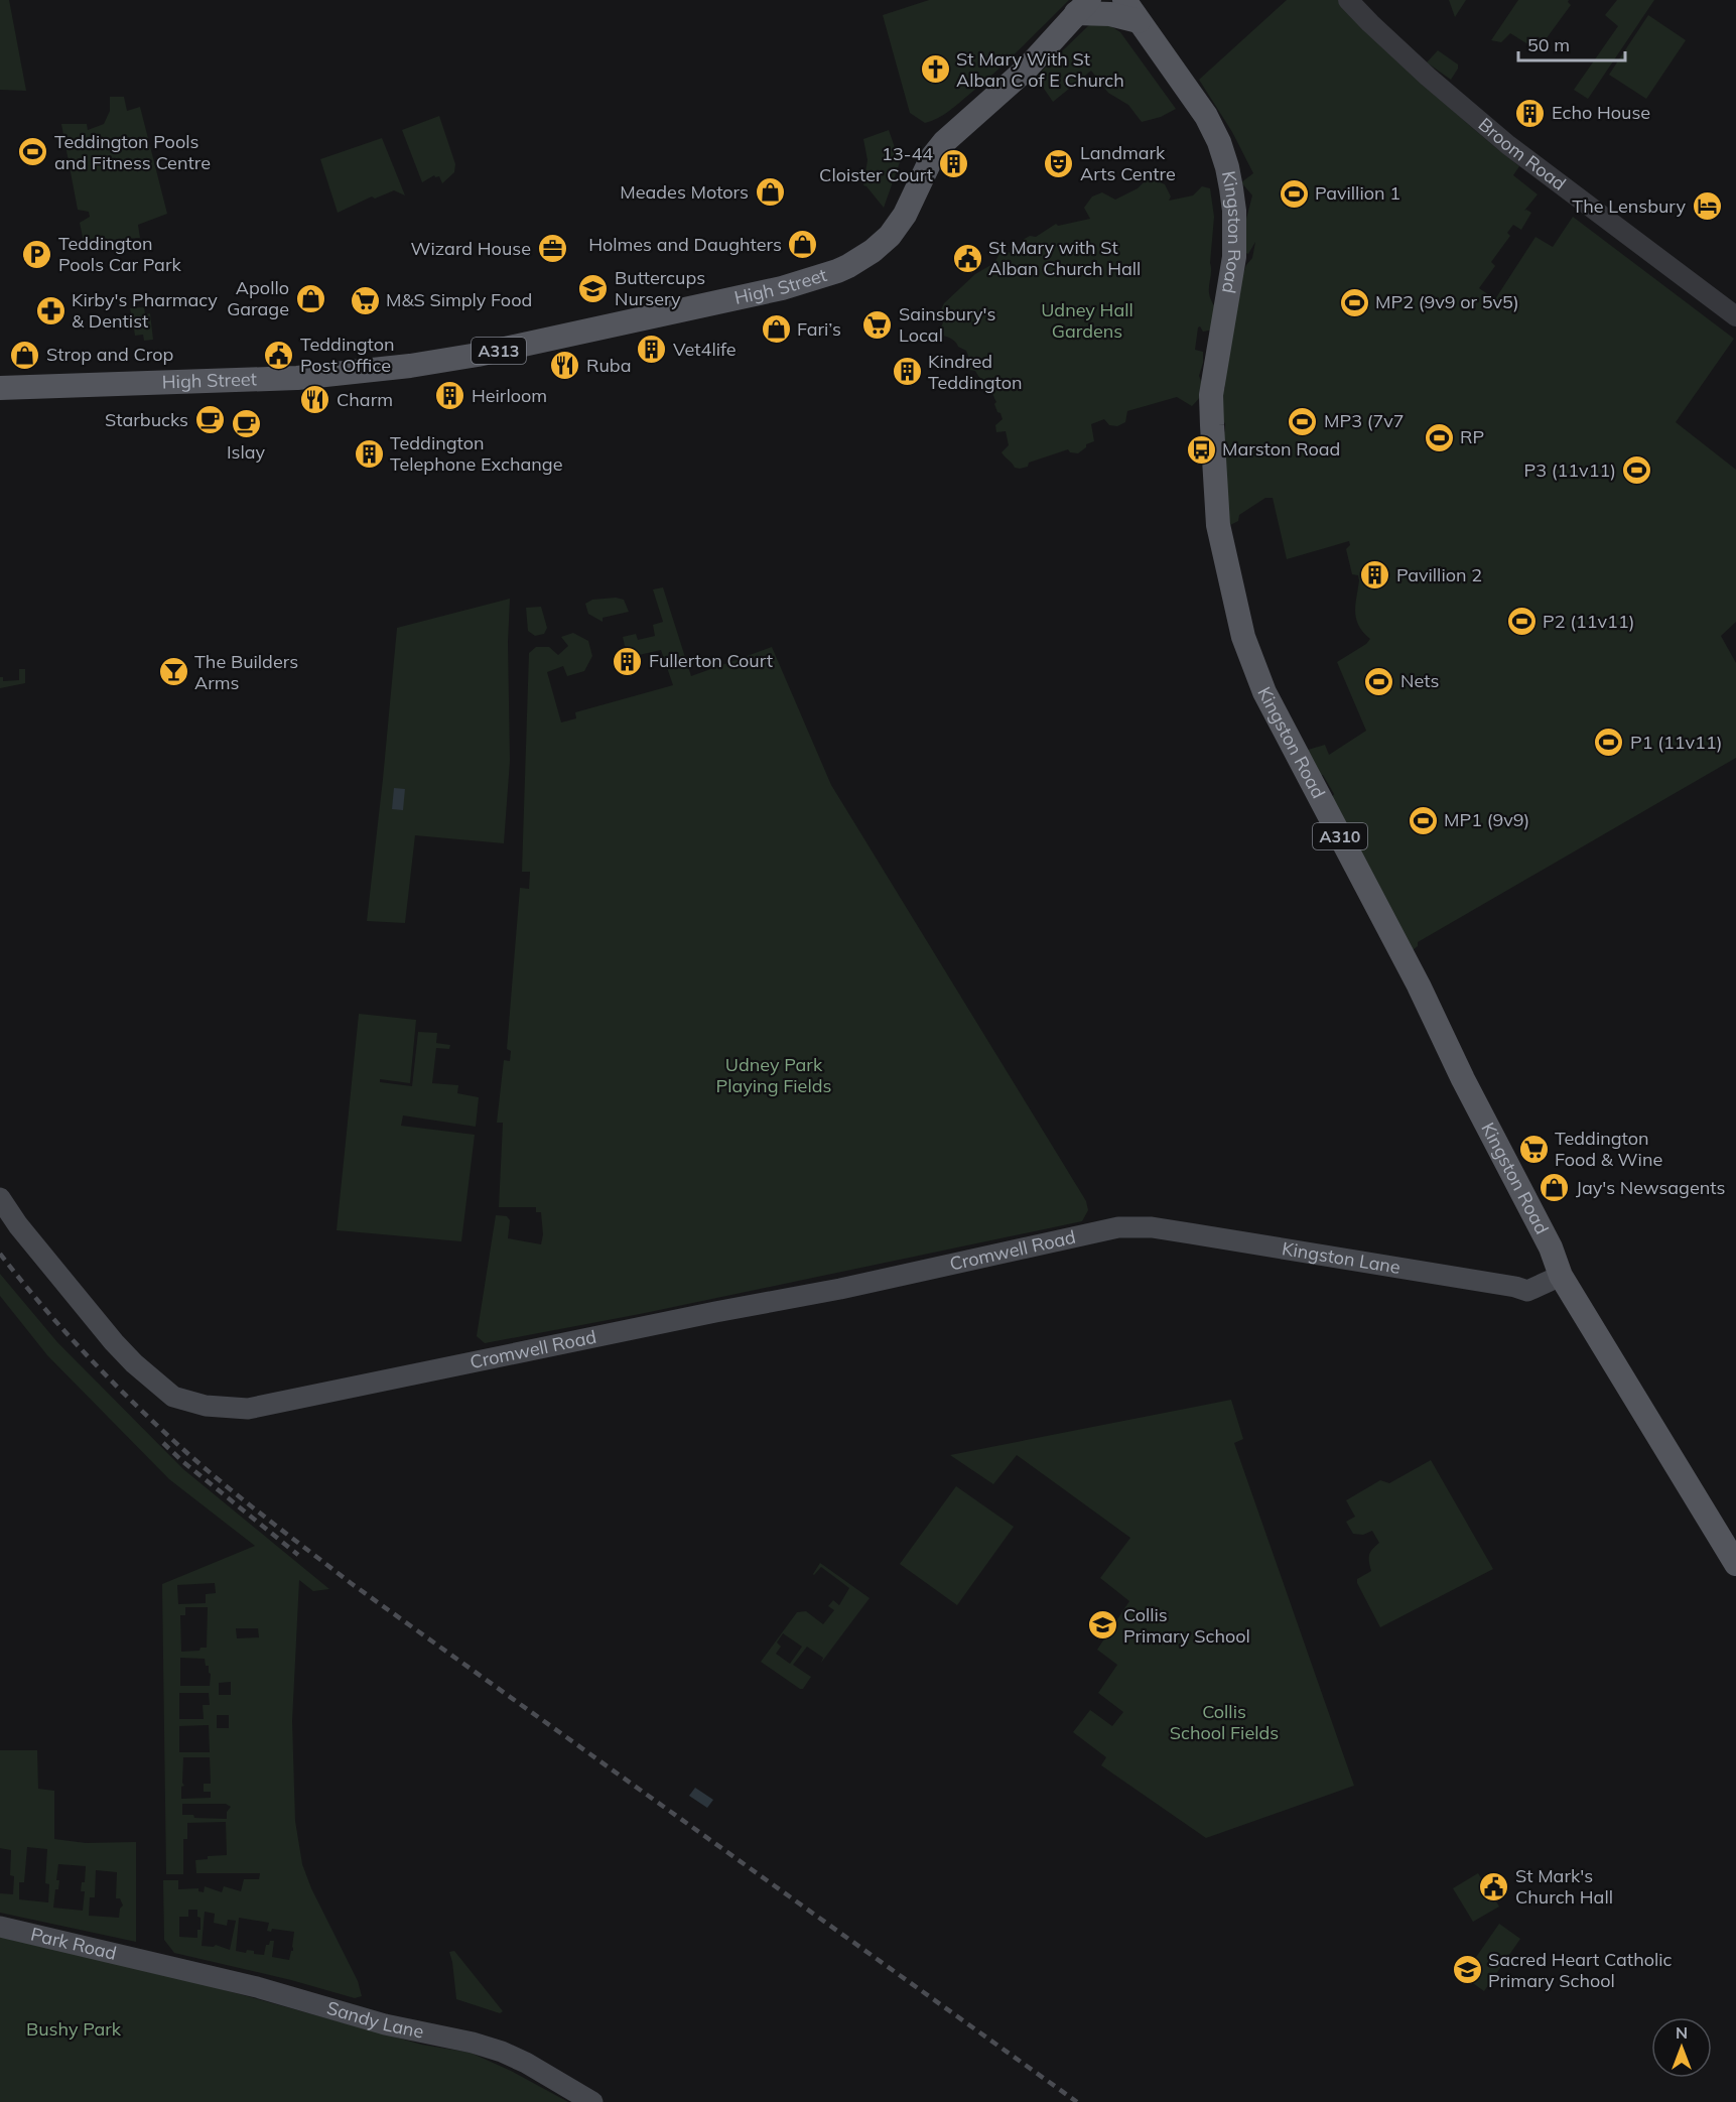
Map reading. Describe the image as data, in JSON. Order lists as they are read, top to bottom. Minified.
{"streets":{"main road":["Kingston Road","High Street","A313","A310","Cromwell Road","Kingston Lane","Park Road","Sandy Lane"],"street":["Broom Road"]},"crossings":[["Kingston Road","Kingston Lane"],["Cromwell Road","Kingston Lane"],["Park Road","Sandy Lane"]],"parks":["Udney Hall Gardens","Udney Park Playing Fields","Collis School Fields","Bushy Park"],"places":{"church":["St Mary With St Alban C of E Church"],"building":["Echo House","13-44 Cloister Court","Vet4life","Kindred Teddington","Heirloom","Teddington Telephone Exchange","Pavillion 2","Fullerton Court"],"sports":["Teddington Pools and Fitness Centre","Pavillion 1","MP2 (9v9 or 5v5)","MP3 (7v7","RP","P3 (11v11)","P2 (11v11)","Nets","P1 (11v11)","MP1 (9v9)"],"theatre":["Landmark Arts Centre"],"shop":["Meades Motors","Holmes and Daughters","Apollo Garage","Fari’s","Strop and Crop","Jay's Newsagents"],"hotel":["The Lensbury"],"office":["Wizard House"],"parking":["Teddington Pools Car Park"],"public building":["St Mary with St Alban Church Hall","Teddington Post Office","St Mark's Church Hall"],"school or university":["Buttercups Nursery","Collis Primary School","Sacred Heart Catholic Primary School"],"supermarket":["M&S Simply Food","Sainsbury's Local","Teddington Food & Wine"],"pharmacy":["Kirby's Pharmacy & Dentist"],"restaurant":["Ruba","Charm"],"cafe":["Starbucks","Islay"],"bus stop":["Marston Road"],"bar":["The Builders Arms"]},"scale_bar":"50 m","north":"top"}
